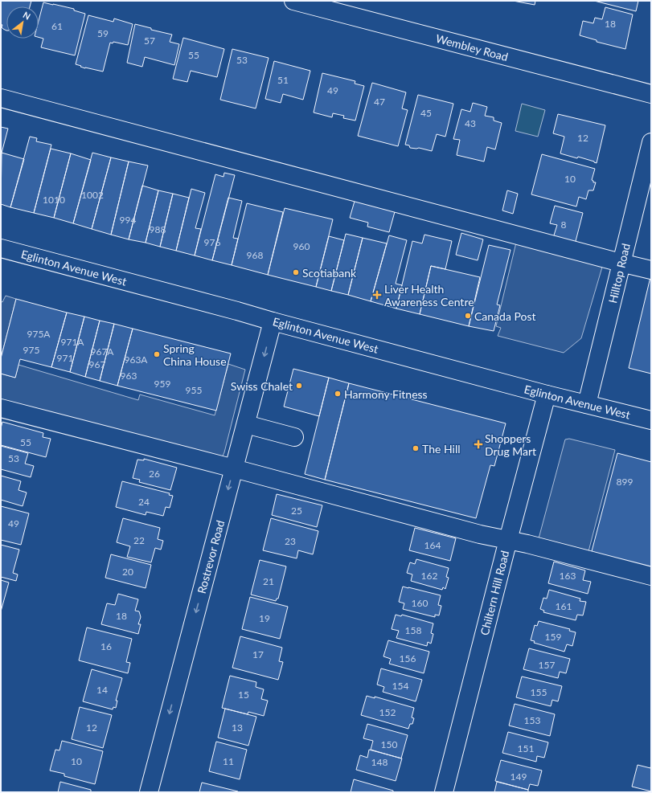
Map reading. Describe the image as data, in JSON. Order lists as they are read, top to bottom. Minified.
{"streets":{"street":["Wembley Road","Eglinton Avenue West","Hilltop Road","Rostrevor Road","Chiltern Hill Road"]},"crossings":[["Eglinton Avenue West","Hilltop Road"],["Eglinton Avenue West","Rostrevor Road"],["Eglinton Avenue West","Chiltern Hill Road"]],"one_way":["Rostrevor Road"],"places":{"other":["Scotiabank","Canada Post","Spring China House","Swiss Chalet","Harmony Fitness","The Hill"],"health":["Liver Health Awareness Centre","Shoppers Drug Mart"]},"house_numbers":["18","61","59","57","55","53","51","49","47","45","43","12","10","1002","1010","994","8","988","976","960","968","975A","971A","975","967A","971","963A","967","963","959","955","55","53","26","899","24","25","49","22","23","164","20","162","163","21","160","161","18","19","158","159","16","17","156","157","154","14","155","15","152","153","12","13","150","151","10","11","148","149"],"north":"top right"}
